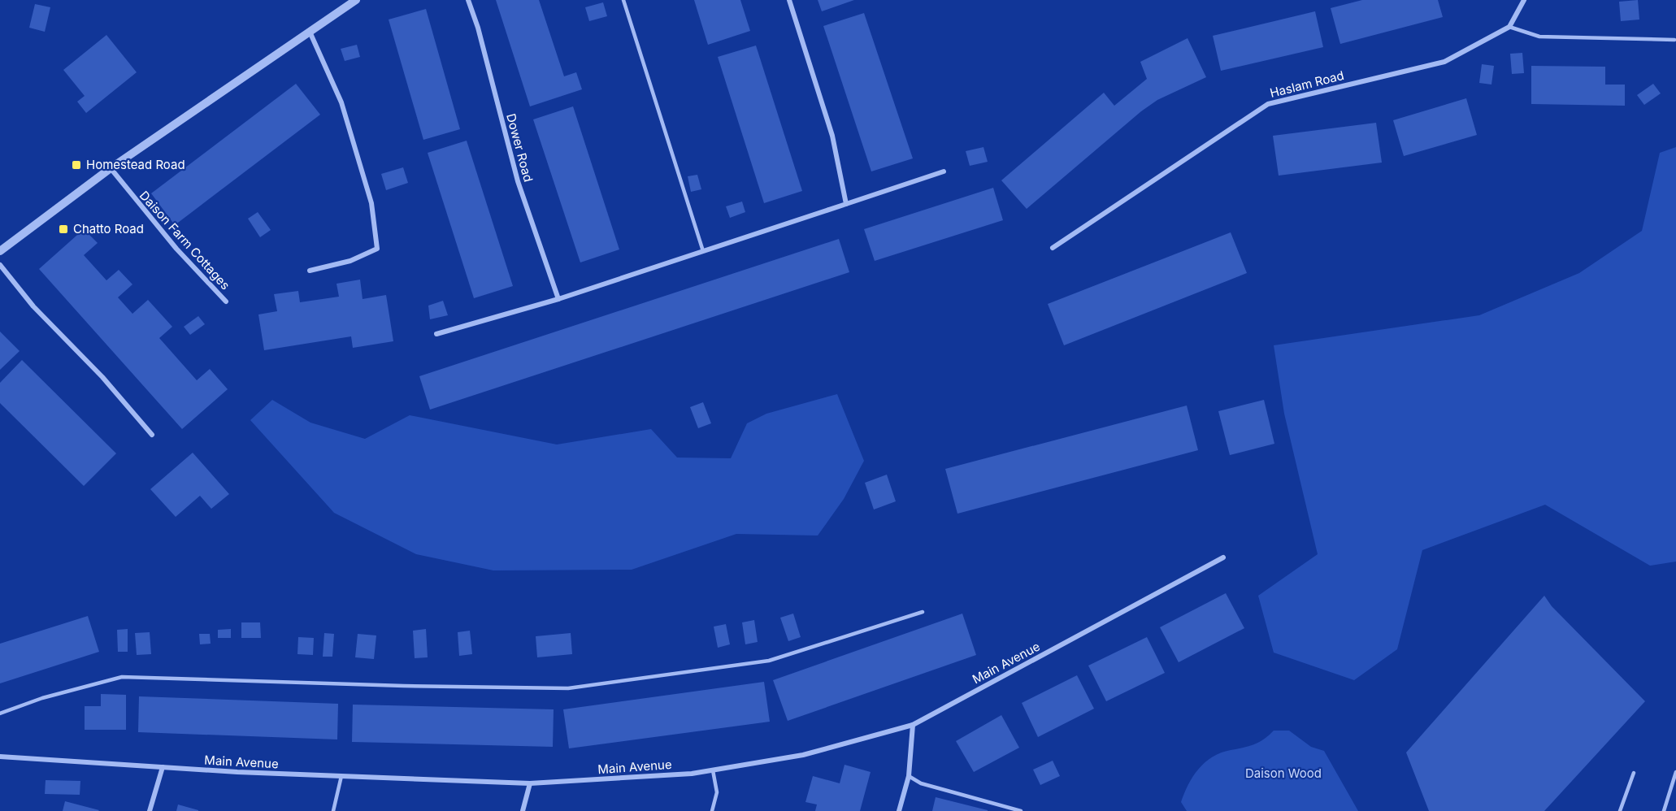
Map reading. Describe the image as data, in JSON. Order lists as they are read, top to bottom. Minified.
{"streets":{"street":["Haslam Road","Dower Road","Daison Farm Cottages","Main Avenue"]},"parks":["Daison Wood"],"places":{"transit":["Homestead Road","Chatto Road"]}}
